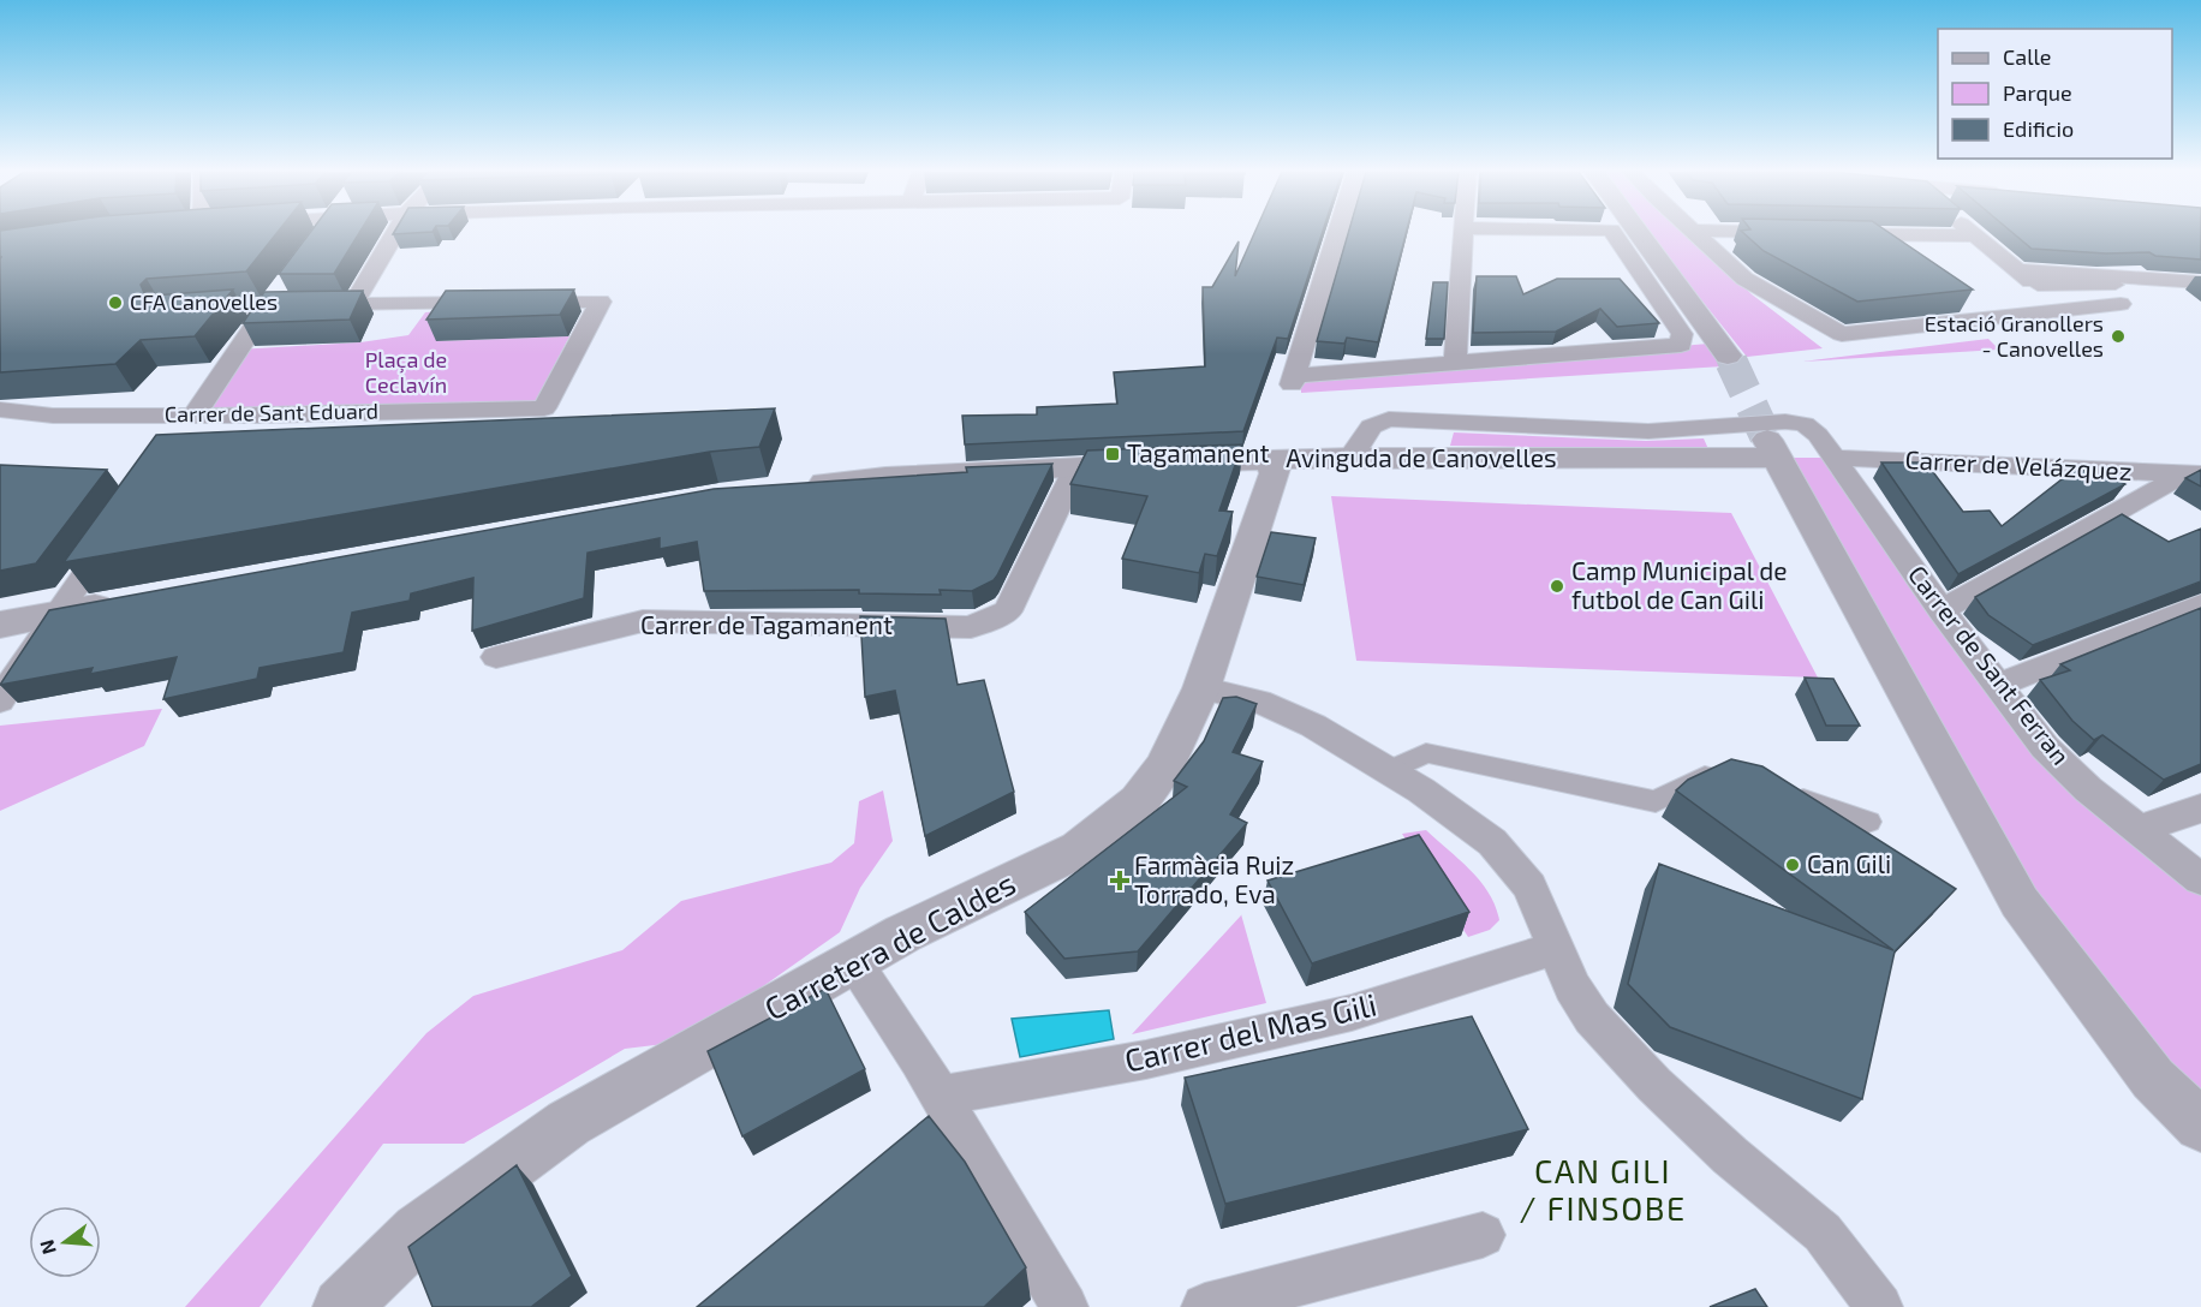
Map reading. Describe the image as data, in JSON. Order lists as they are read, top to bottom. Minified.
{"streets":{"street":["Carrer de Sant Eduard","Avinguda de Canovelles","Carrer de Velázquez","Carrer de Tagamanent","Carrer de Sant Ferran","Carretera de Caldes","Carrer del Mas Gili"]},"crossings":[["Avinguda de Canovelles","Carrer de Tagamanent"],["Avinguda de Canovelles","Carrer de Sant Ferran"],["Avinguda de Canovelles","Carretera de Caldes"],["Carrer de Velázquez","Carrer de Sant Ferran"]],"districts":["CAN GILI / FINSOBE"],"parks":["Plaça de Ceclavín"],"places":{"other":["CFA Canovelles","Estació Granollers - Canovelles","Camp Municipal de futbol de Can Gili","Can Gili"],"transit":["Tagamanent"],"health":["Farmàcia Ruiz Torrado, Eva"]},"legend":["Calle","Parque","Edificio"],"north":"left"}
